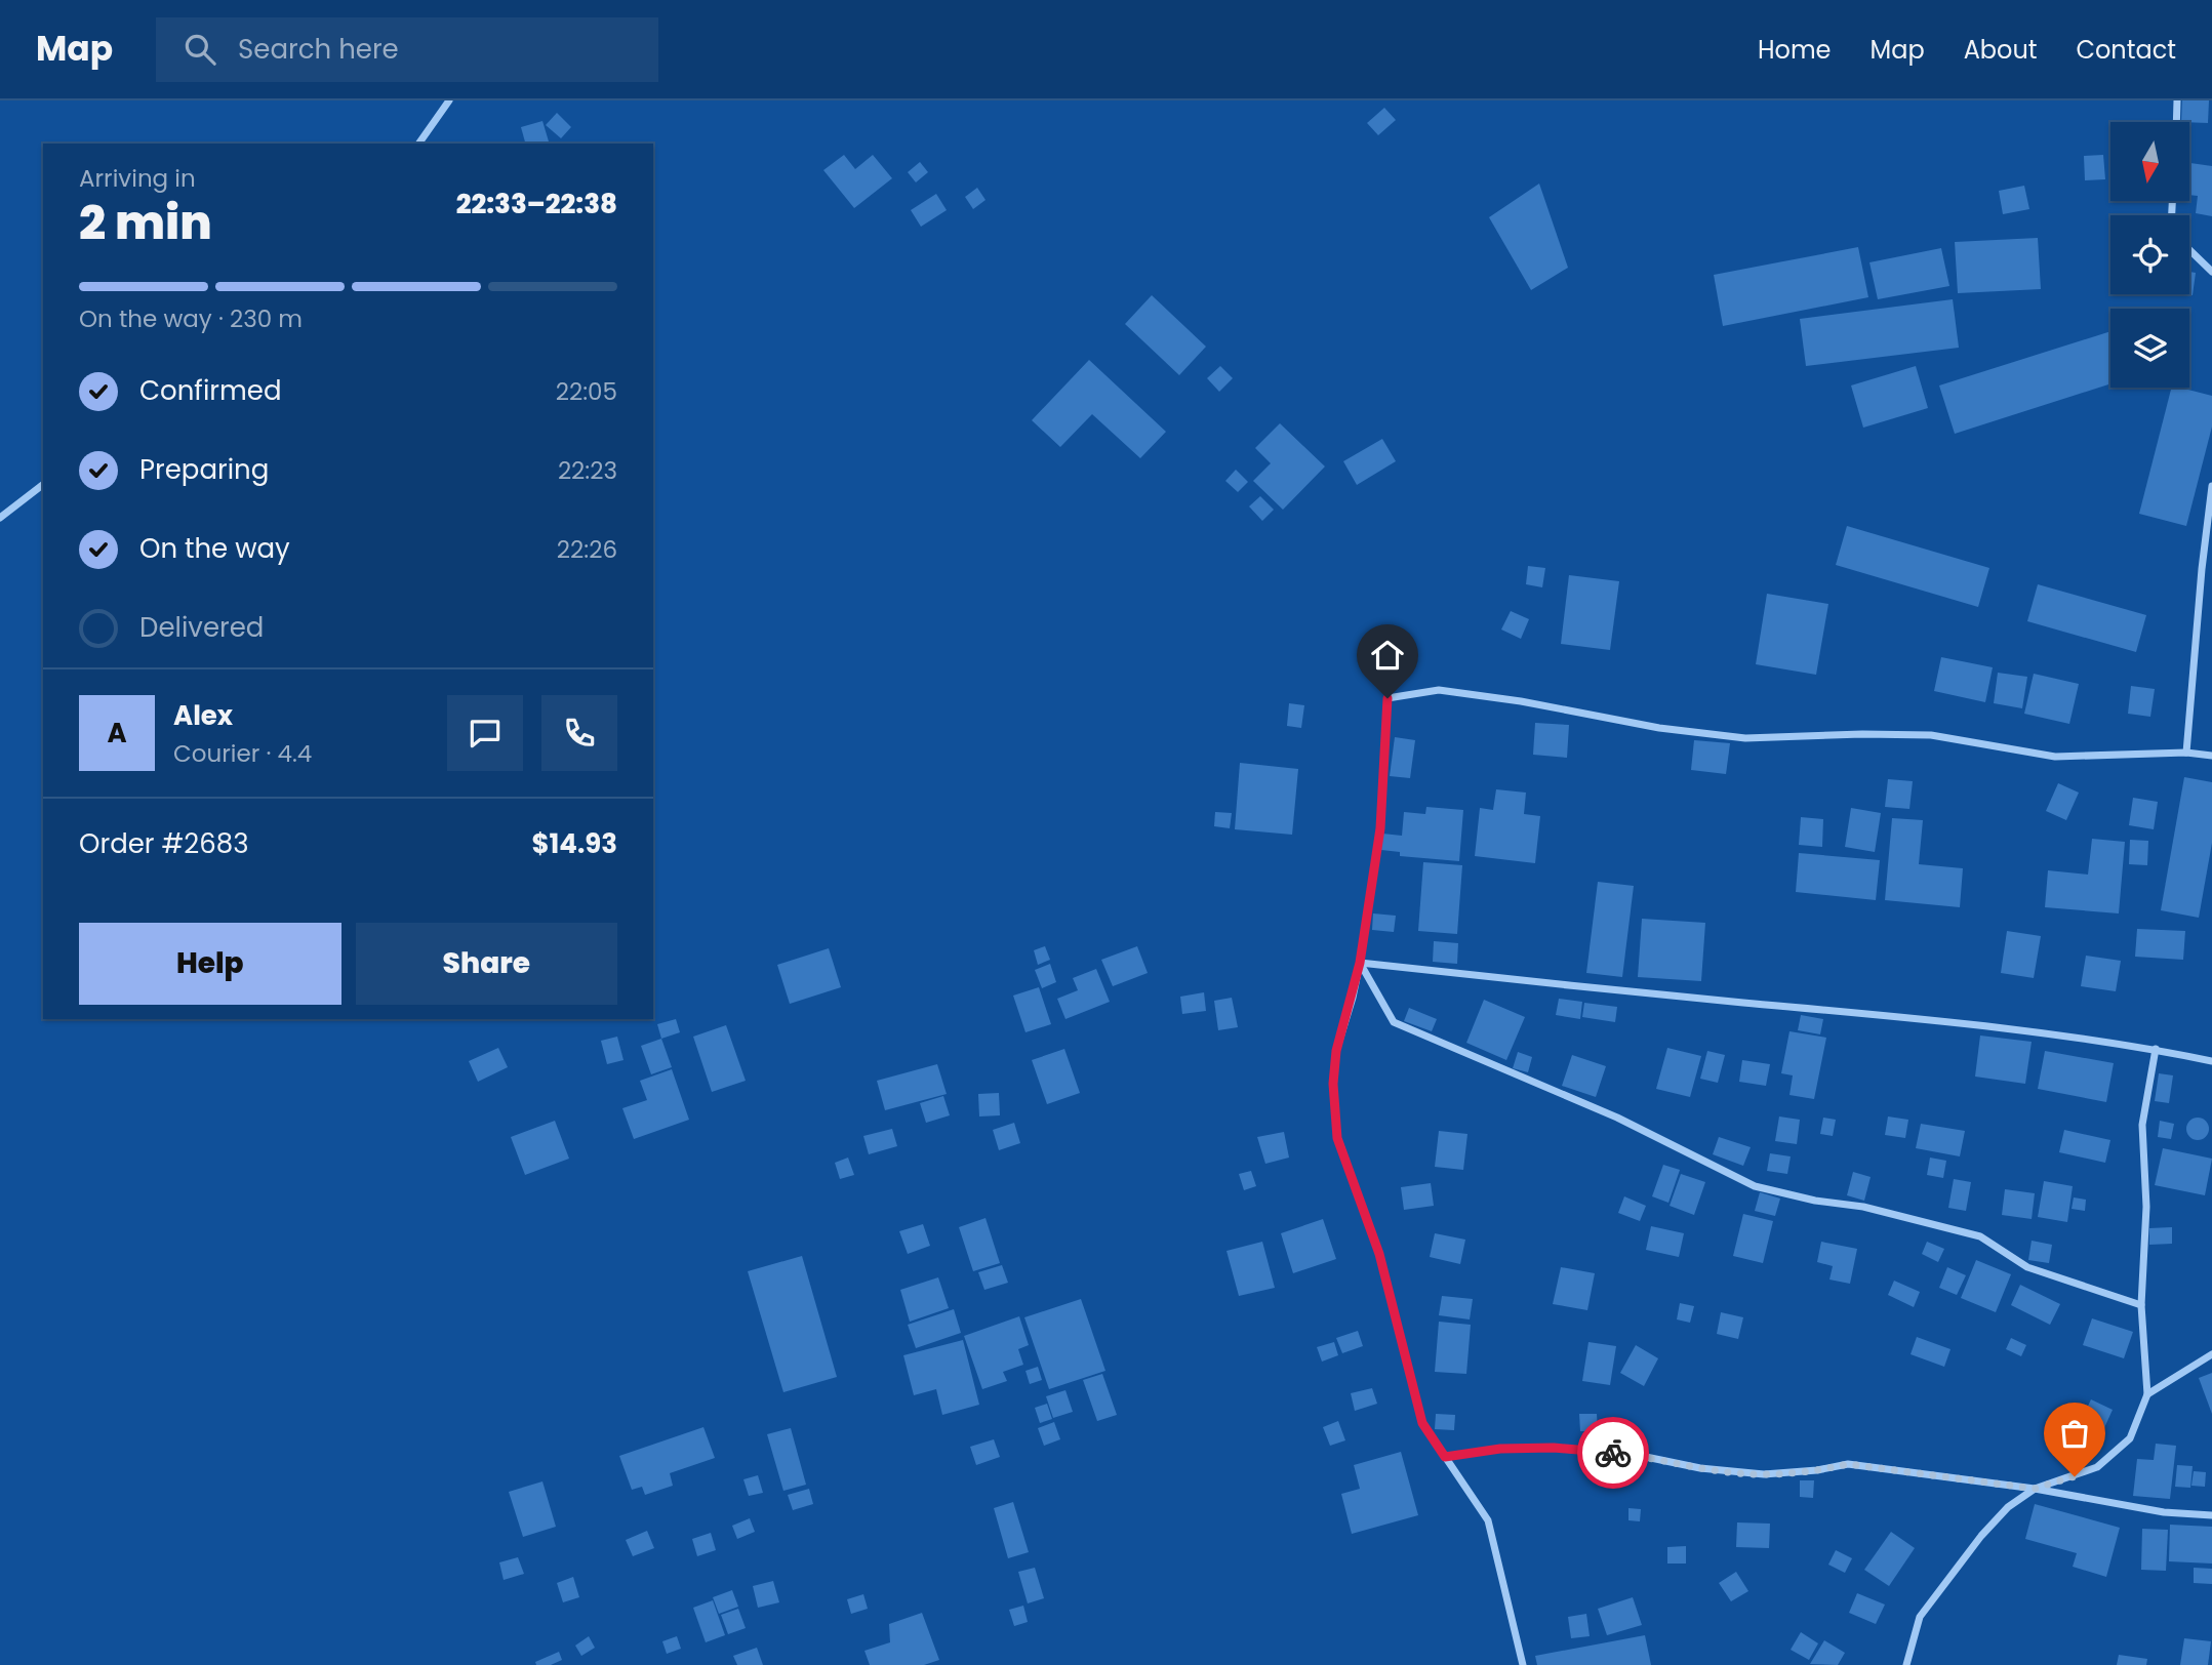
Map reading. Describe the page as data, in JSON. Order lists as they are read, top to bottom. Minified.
{"north":"bottom","page":{"header":"Map","search":"Search here","nav":["Home","Map","About","Contact"],"heading":["2 min","Arriving in","22:33–22:38"],"panel":["Alex","Courier · 4.4","Order #2683","$14.93"],"bar":"On the way · 230 m","list":[["Confirmed","22:05"],["Preparing","22:23"],["On the way","22:26"],"Delivered"],"round":"A","buttons":["Help","Share"]}}
